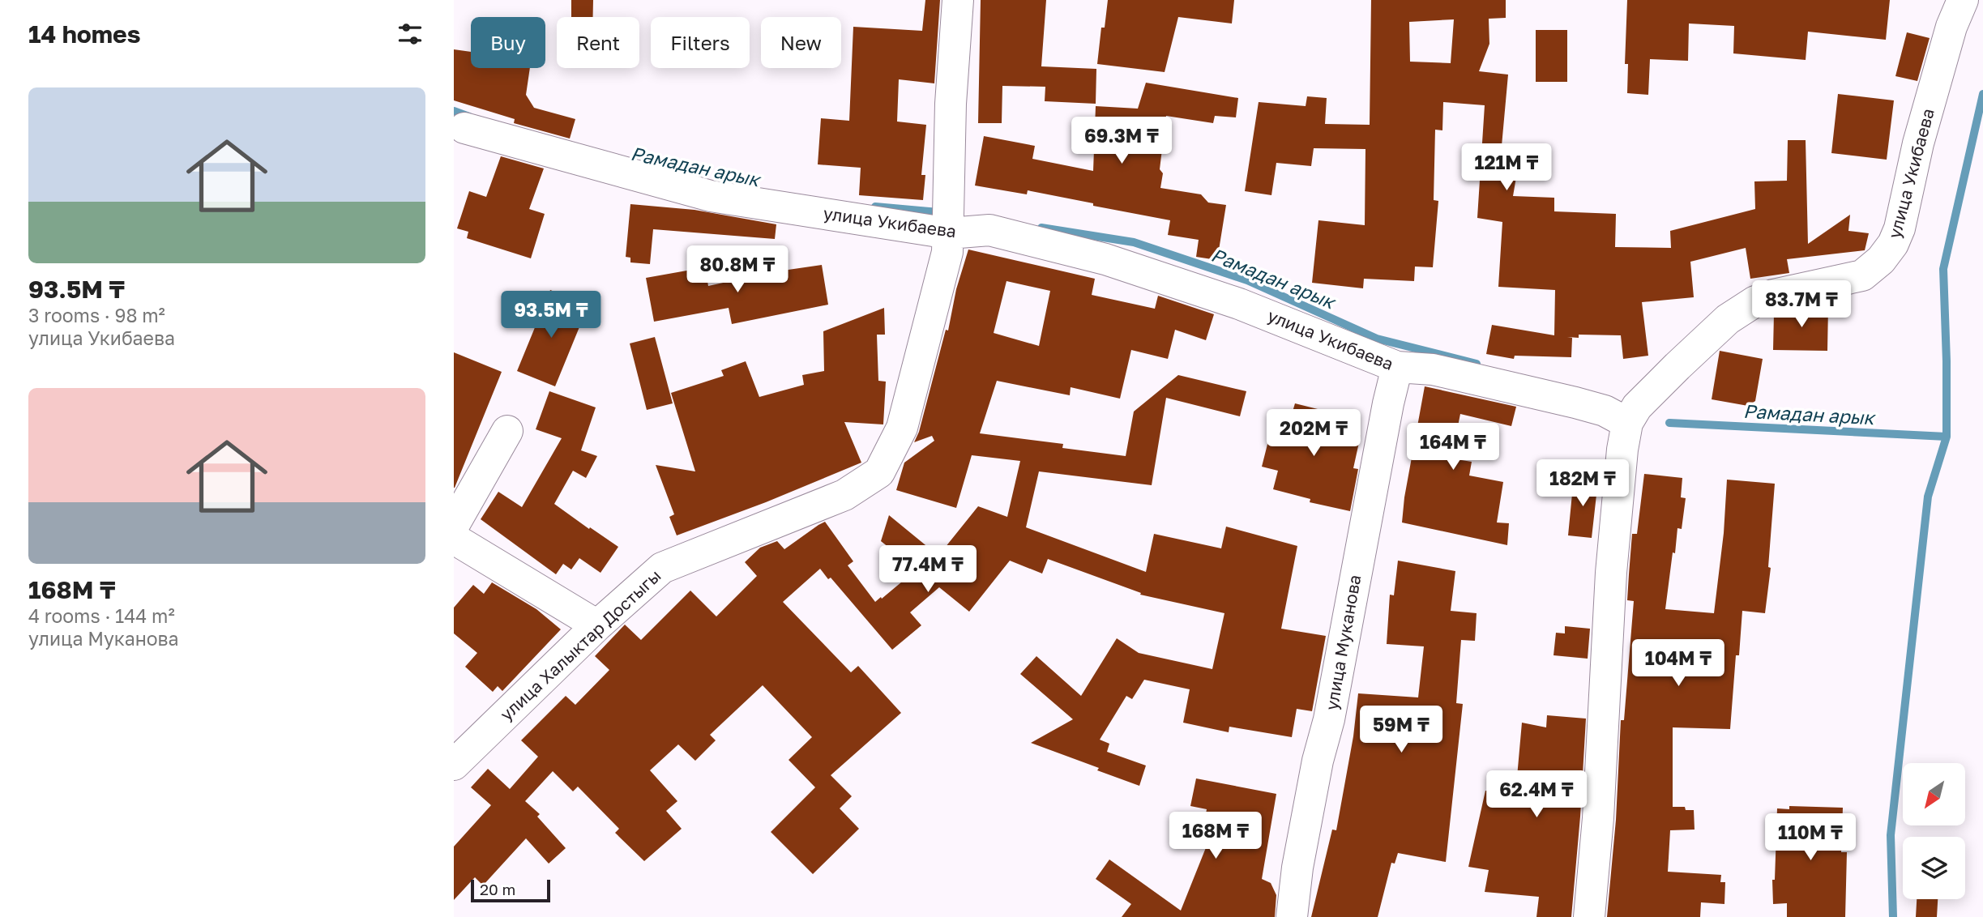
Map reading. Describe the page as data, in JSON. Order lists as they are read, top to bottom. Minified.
{"streets":{"street":["улица Укибаева","улица Муканова","улица Халыктар Достыгы"]},"crossings":[["улица Укибаева","улица Муканова"],["улица Укибаева","улица Халыктар Достыгы"]],"water":["Рамадан арык"],"scale_bar":"20 m","north":"bottom left","page":{"heading":"14 homes","chip":["Buy","Rent","Filters","New"],"list":[{"name":"93.5M ₸","note":"3 rooms · 98 m² · улица Укибаева"},{"name":"168M ₸","note":"4 rooms · 144 m² · улица Муканова"}],"price":["69.3M ₸","121M ₸","80.8M ₸","83.7M ₸","93.5M ₸","202M ₸","164M ₸","182M ₸","77.4M ₸","104M ₸","59M ₸","62.4M ₸","168M ₸","110M ₸"],"scale":"20 m"}}
